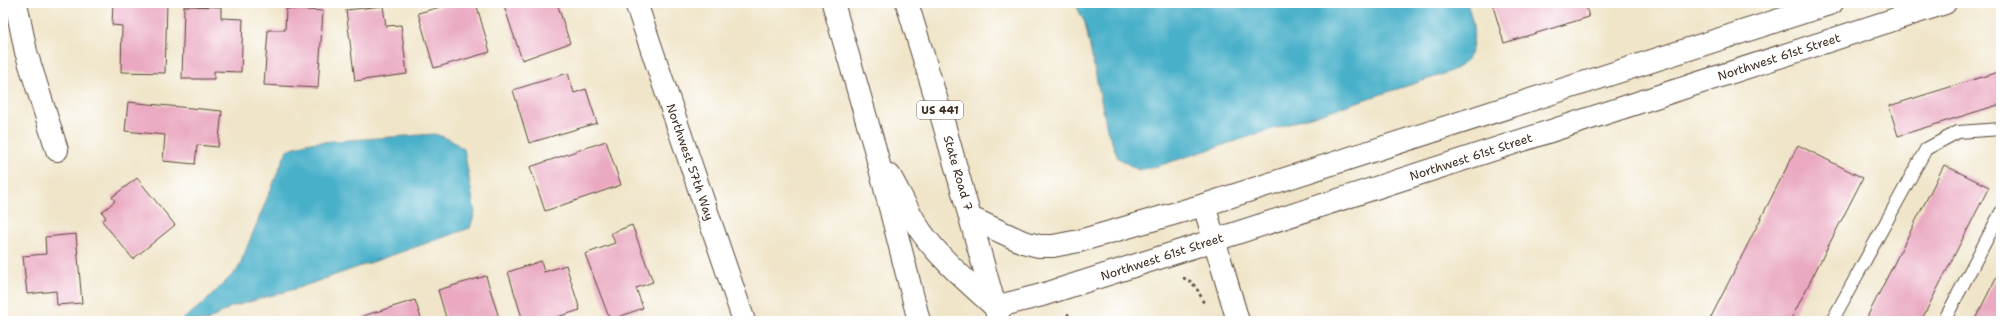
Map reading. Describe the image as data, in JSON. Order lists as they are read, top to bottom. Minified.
{"streets":{"street":["Northwest 61st Street","US 441","Northwest 57th Way","State Road 7"]},"crossings":[["Northwest 61st Street","State Road 7"]]}
